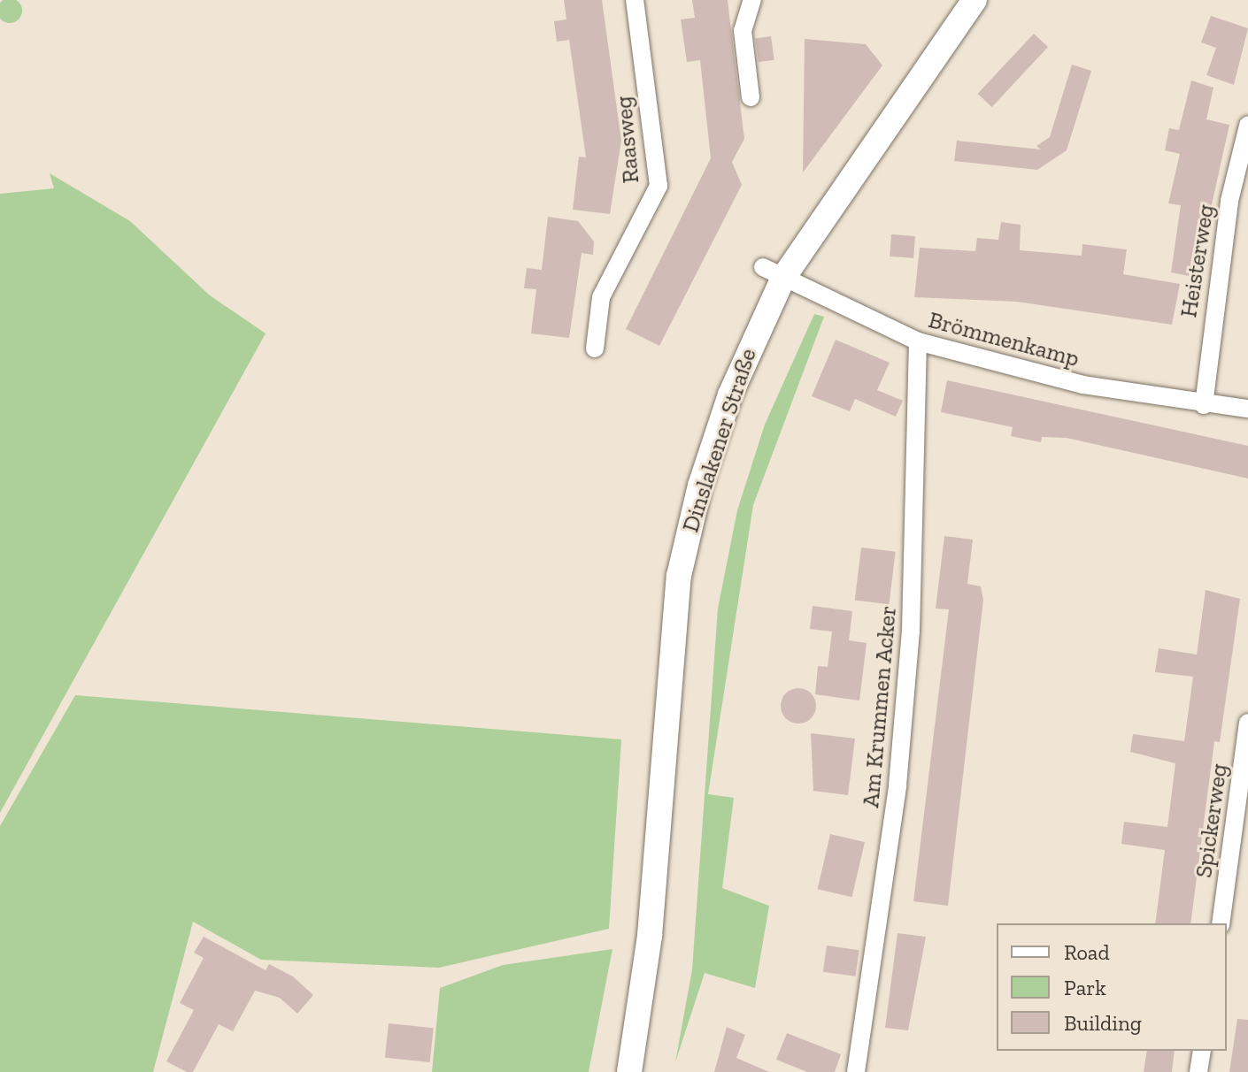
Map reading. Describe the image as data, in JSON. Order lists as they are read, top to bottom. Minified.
{"streets":{"main road":["Dinslakener Straße"],"street":["Raasweg","Heisterweg","Brömmenkamp","Am Krummen Acker","Spickerweg"]},"crossings":[["Heisterweg","Brömmenkamp"],["Brömmenkamp","Dinslakener Straße"],["Brömmenkamp","Am Krummen Acker"]],"legend":["Road","Park","Building"]}
